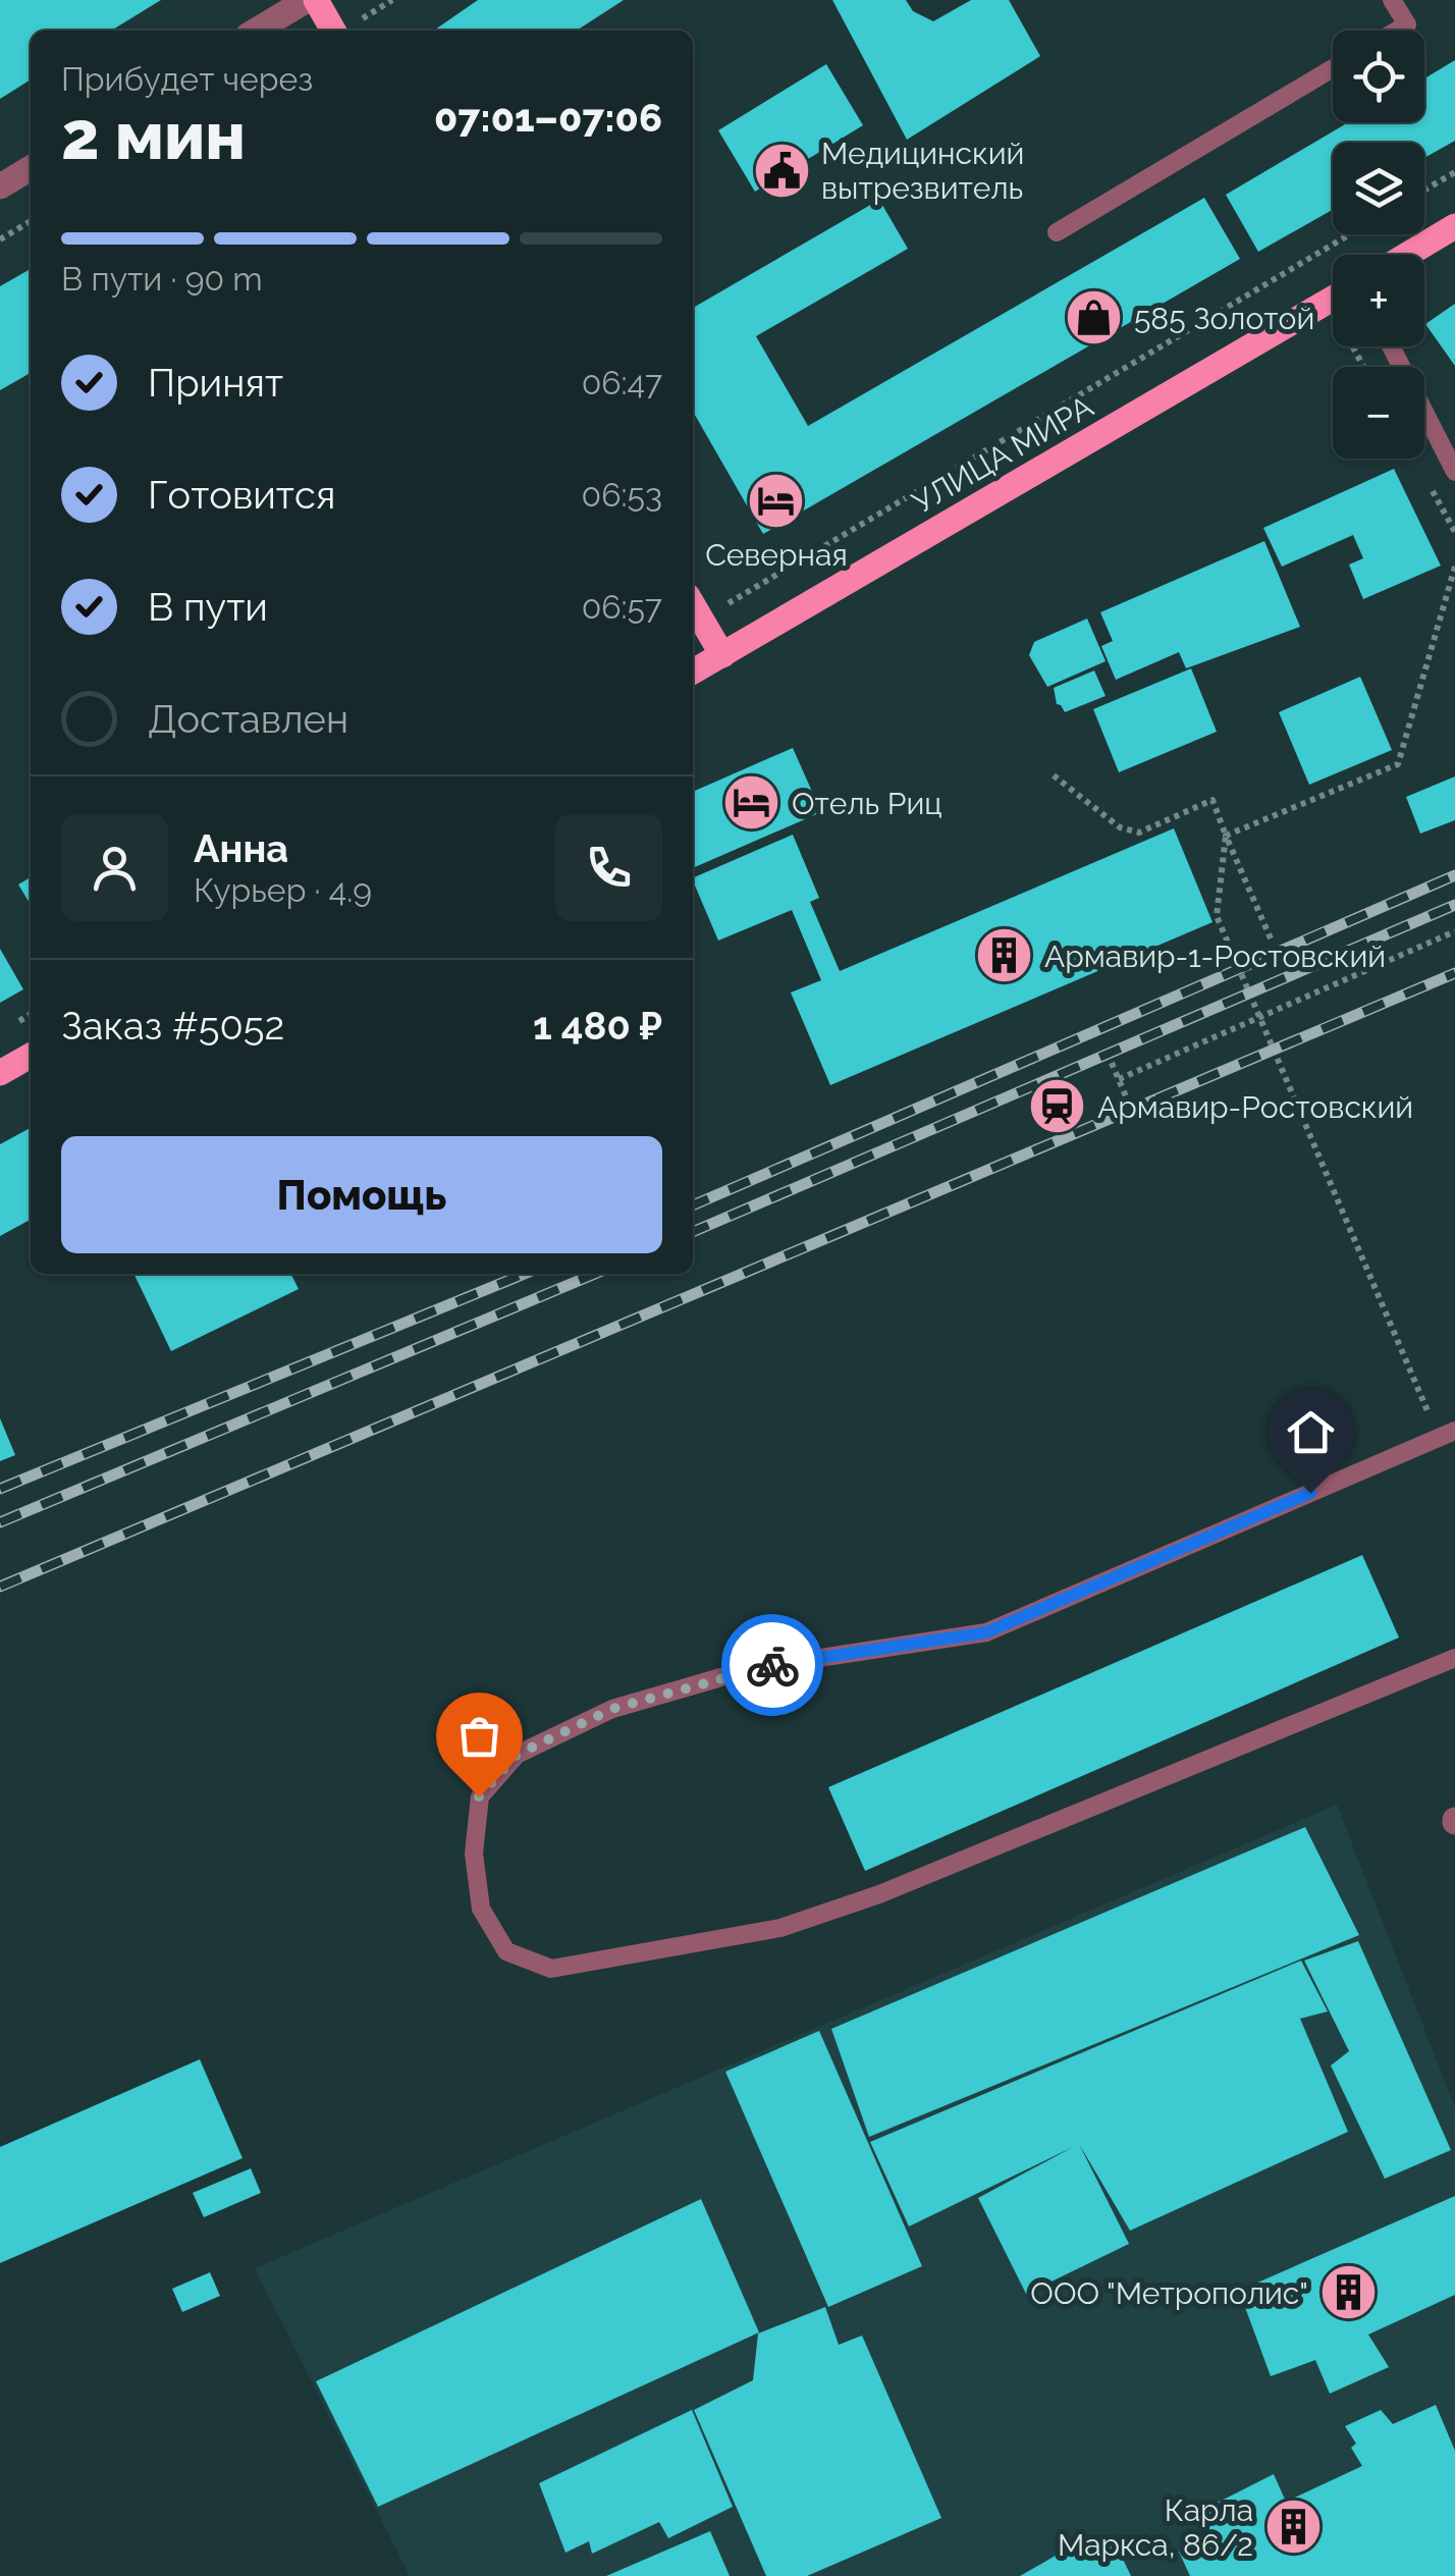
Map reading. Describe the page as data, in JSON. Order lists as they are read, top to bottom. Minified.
{"streets":{"main road":["УЛИЦА МИРА"]},"places":{"public building":["Медицинский вытрезвитель"],"shop":["585 Золотой"],"hotel":["Северная","Отель Риц"],"building":["Армавир-1-Ростовский","ООО \"Метрополис\"","Карла Маркса, 86/2"],"station":["Армавир-Ростовский"]},"page":{"map_buttons":["+","−"],"heading":["2 мин","Прибудет через","07:01–07:06"],"panel":["Анна","Курьер · 4.9","Заказ #5052","1 480 ₽"],"bar":"В пути · 90 m","list":[["Принят","06:47"],["Готовится","06:53"],["В пути","06:57"],"Доставлен"],"buttons":"Помощь"}}
